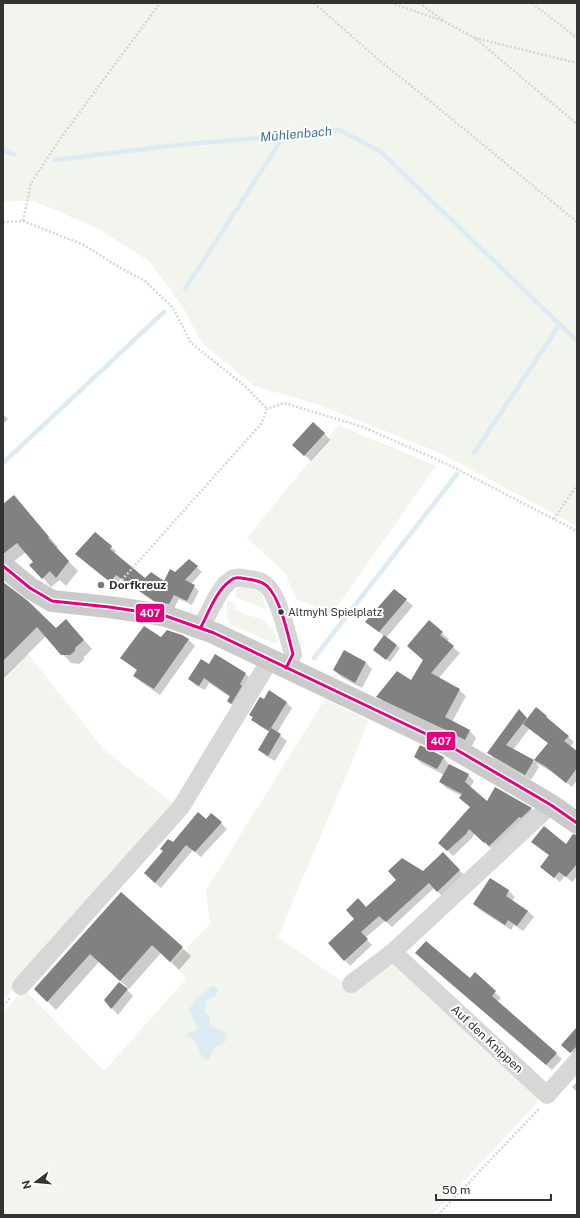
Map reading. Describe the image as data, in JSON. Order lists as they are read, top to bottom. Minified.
{"streets":{"street":["Auf den Knippen"]},"water":["Mühlenbach"],"places":["Dorfkreuz","Altmyhl Spielplatz"],"lines":["transit line 407"],"scale_bar":"50 m","north":"left"}
